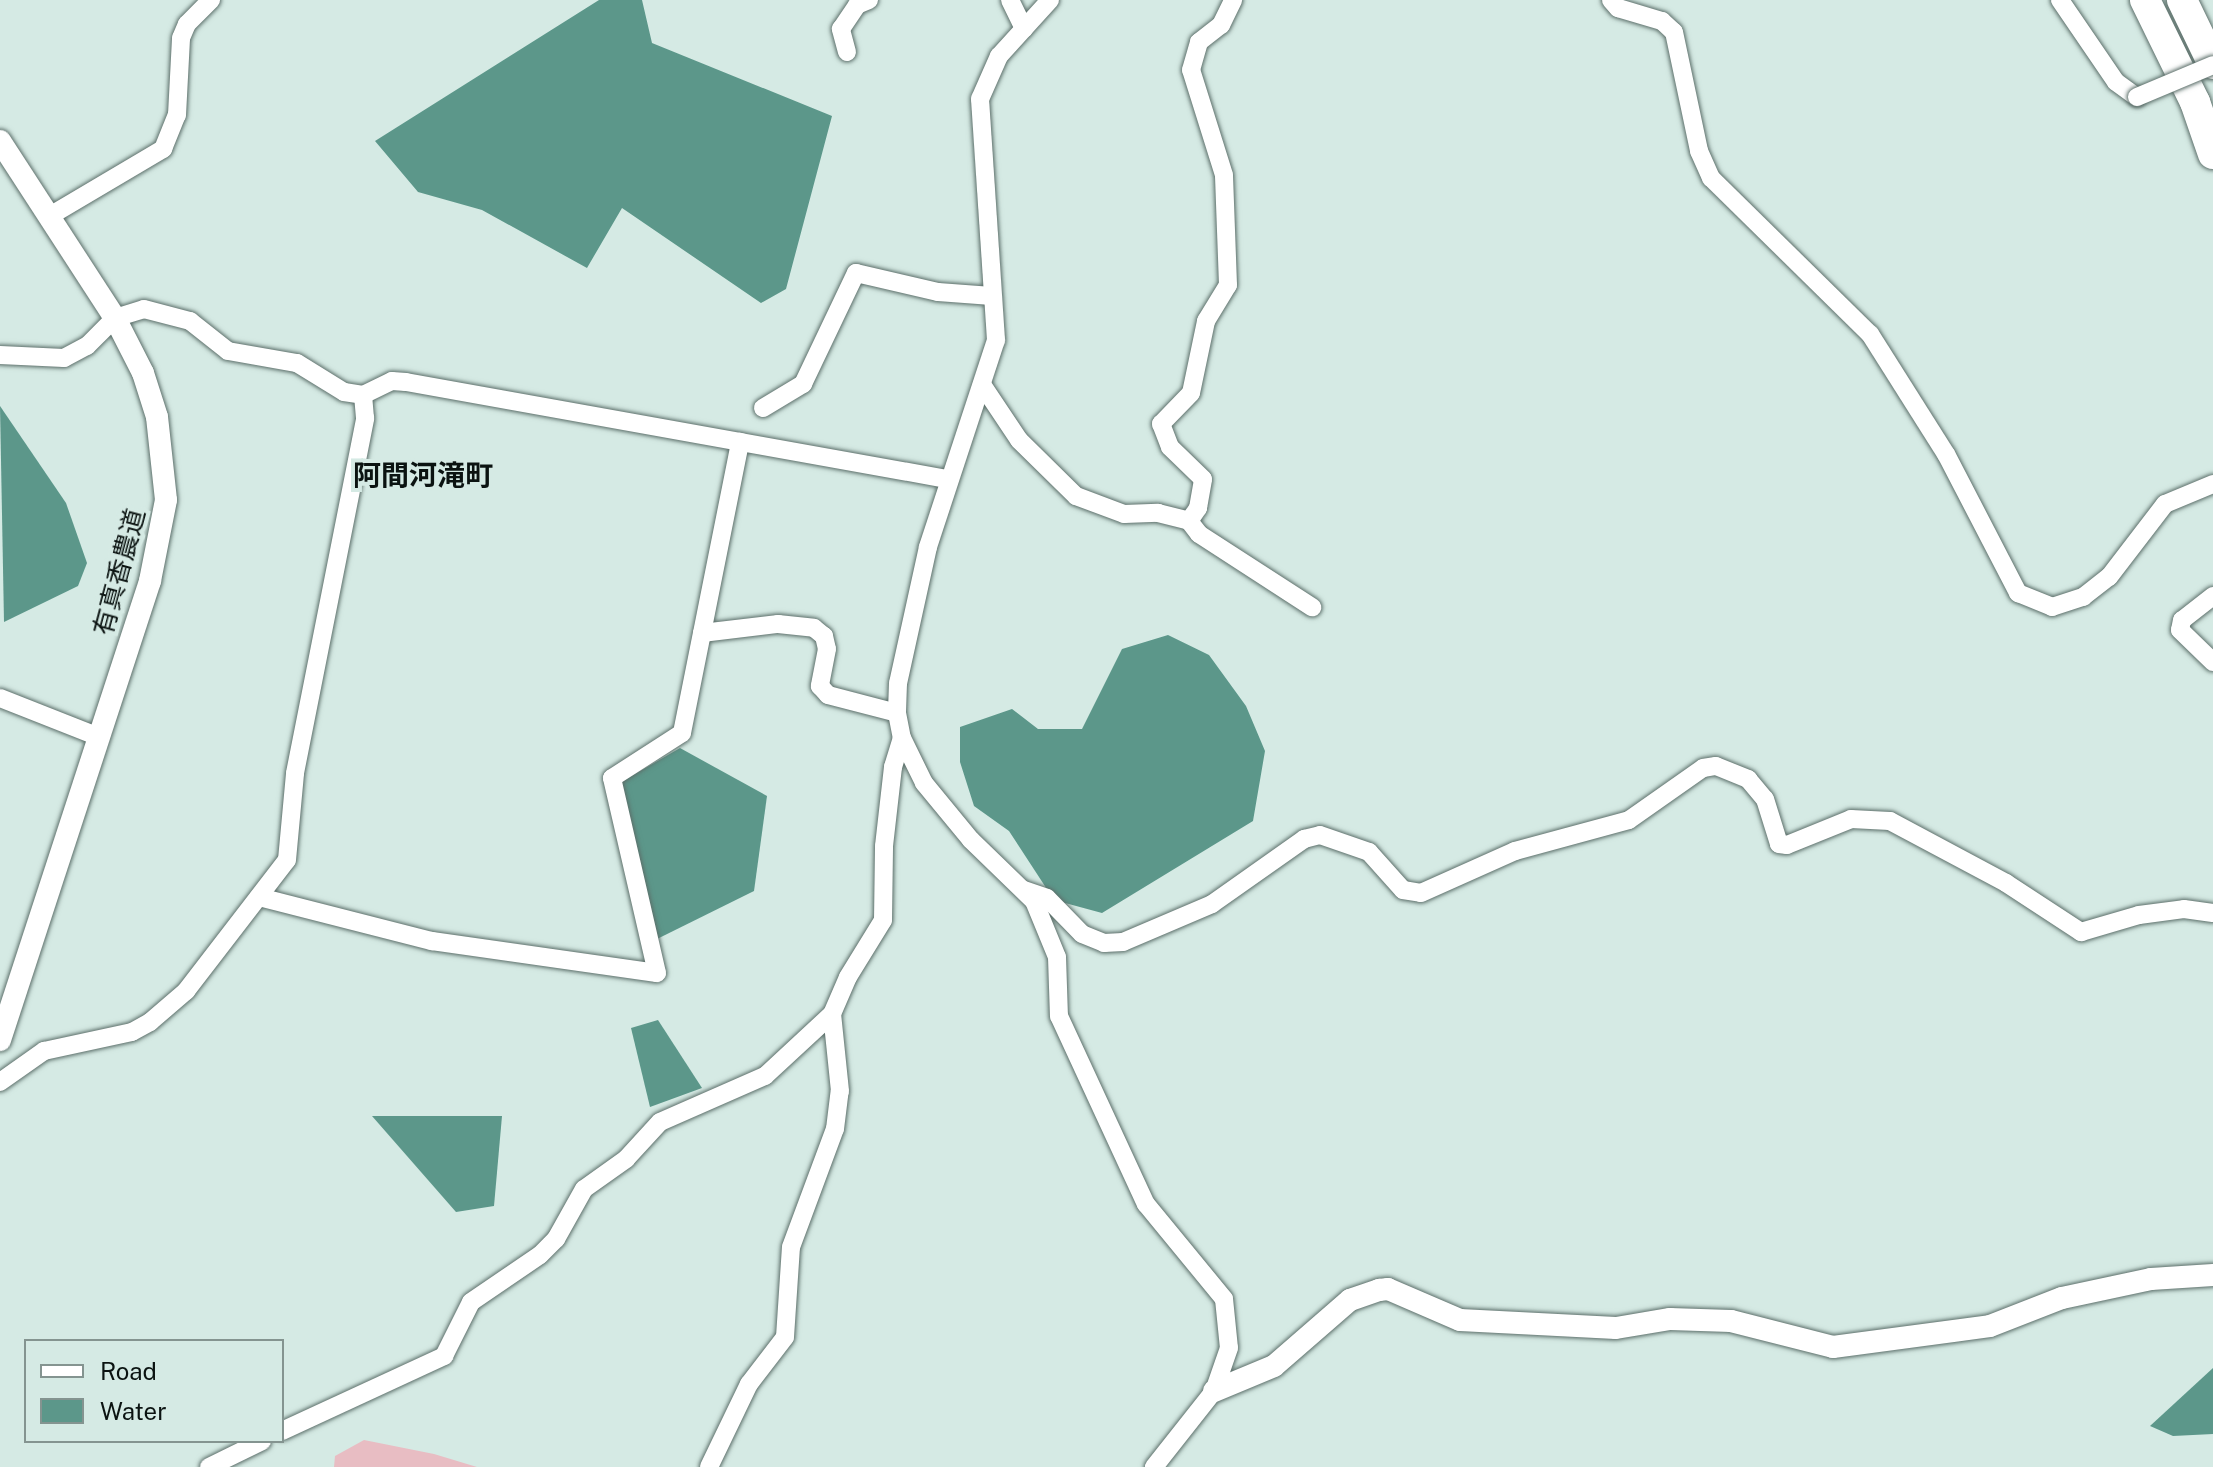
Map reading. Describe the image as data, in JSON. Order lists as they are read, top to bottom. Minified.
{"streets":{"street":["有真香農道"]},"districts":["阿間河滝町"],"legend":["Road","Water"]}
